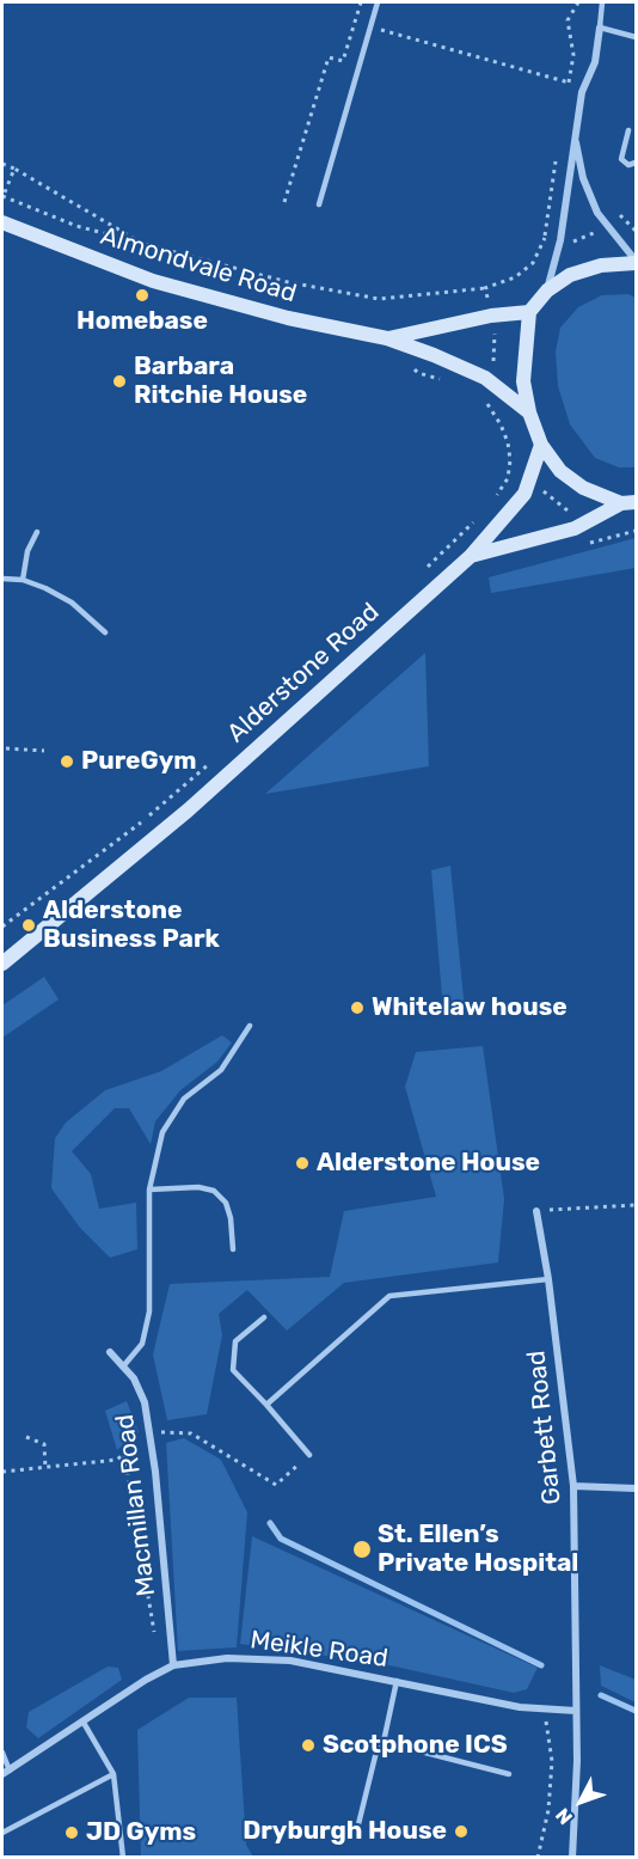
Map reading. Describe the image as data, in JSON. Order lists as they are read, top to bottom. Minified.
{"streets":{"street":["Almondvale Road","Alderstone Road","Garbett Road","Macmillan Road","Meikle Road"]},"crossings":[["Garbett Road","Meikle Road"],["Macmillan Road","Meikle Road"]],"places":["Homebase","Barbara Ritchie House","PureGym","Alderstone Business Park","Whitelaw house","Alderstone House","St. Ellen’s Private Hospital","Scotphone ICS","Dryburgh House","JD Gyms"],"north":"bottom left"}
